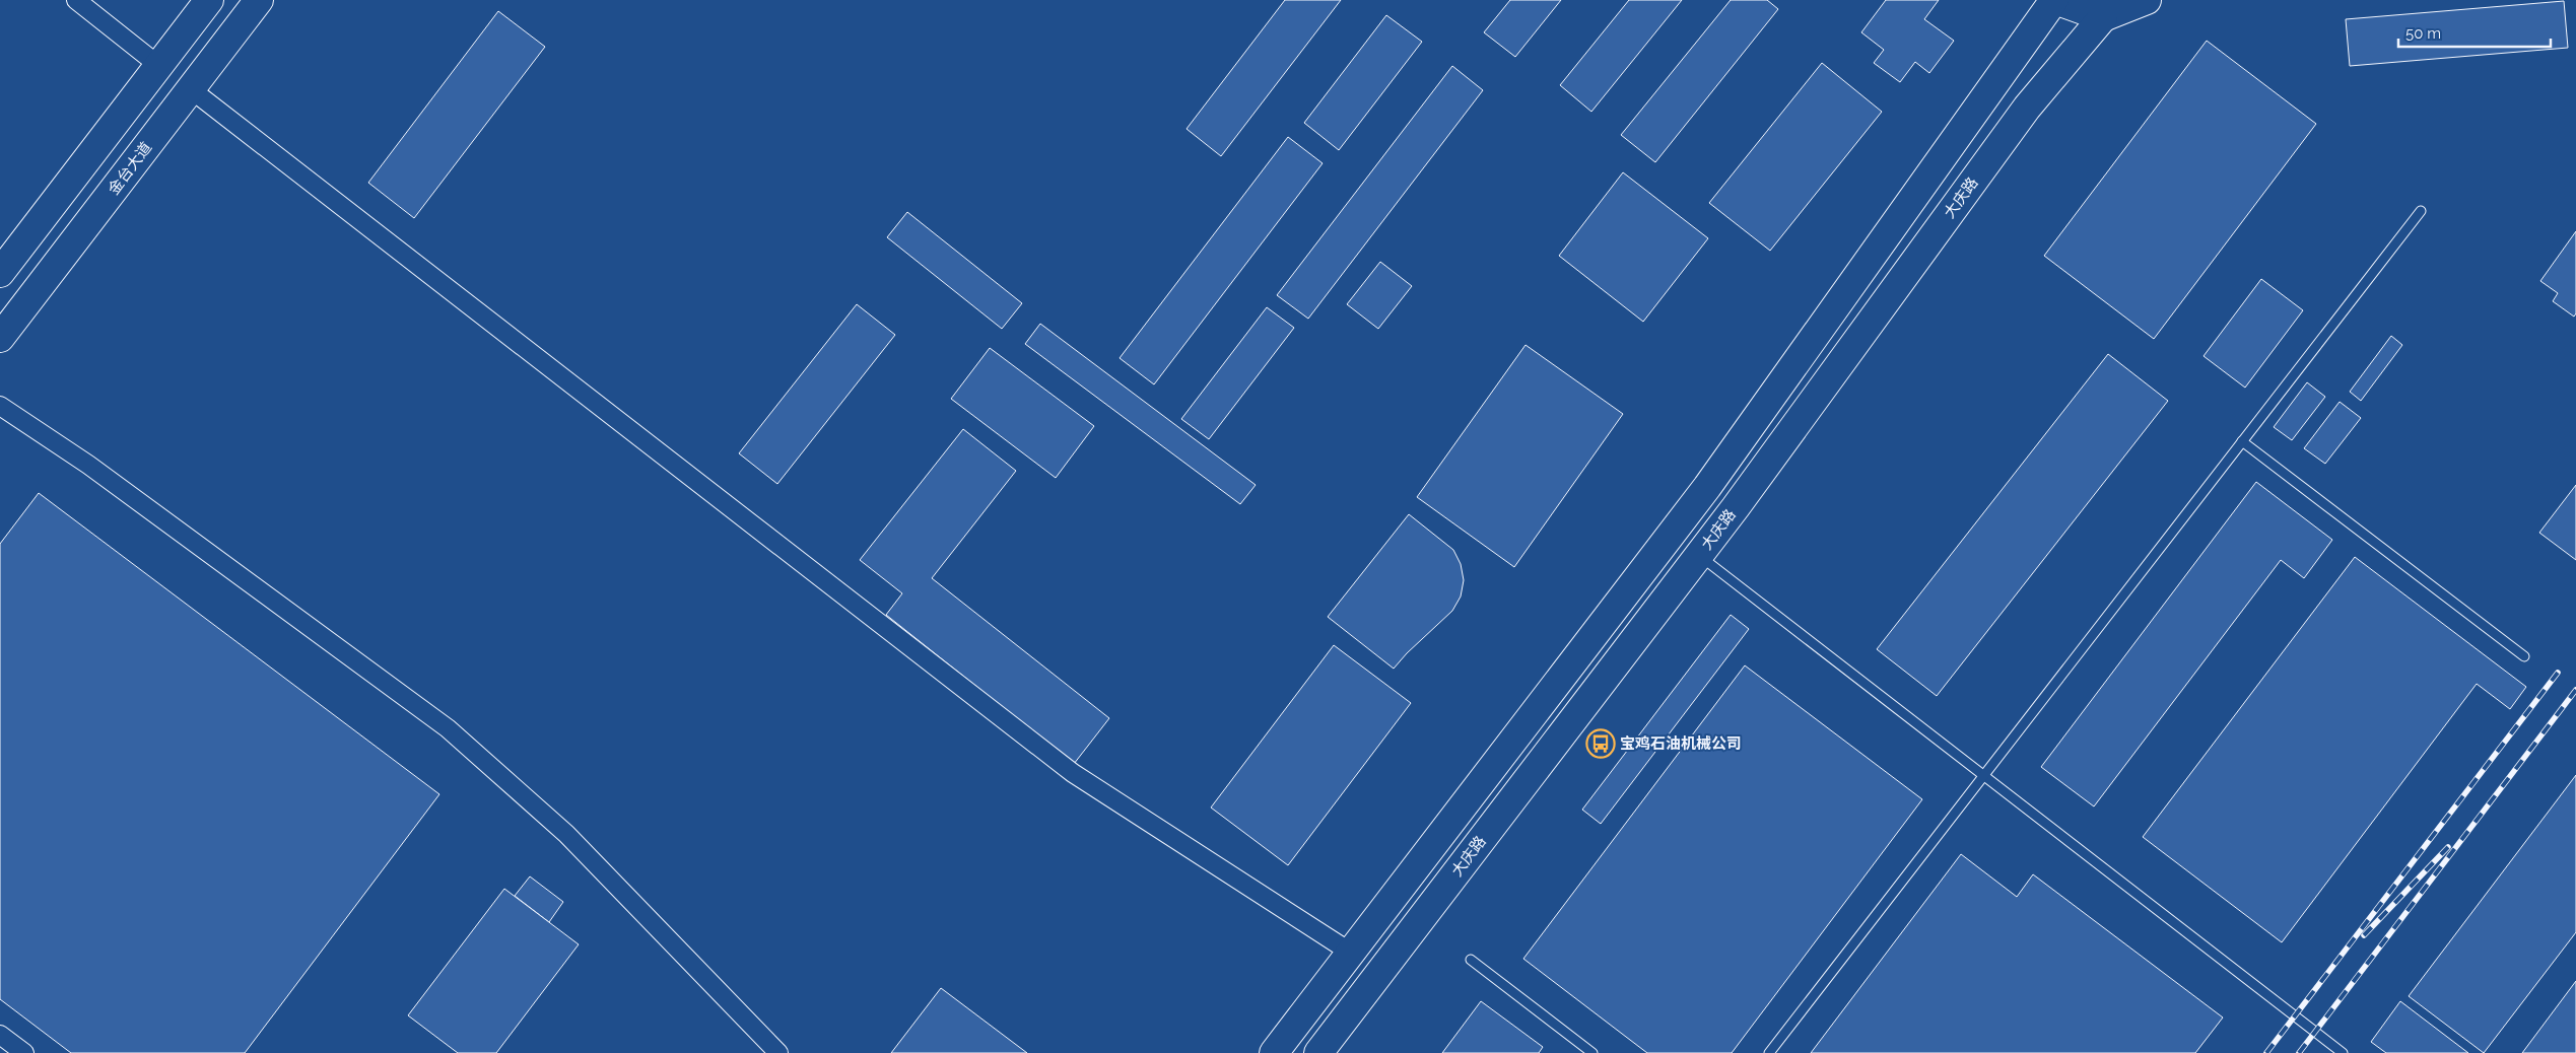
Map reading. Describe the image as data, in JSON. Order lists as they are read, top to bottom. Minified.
{"streets":{"main road":["金台大道","大庆路"]},"places":{"bus stop":["宝鸡石油机械公司"]},"scale_bar":"50 m"}
